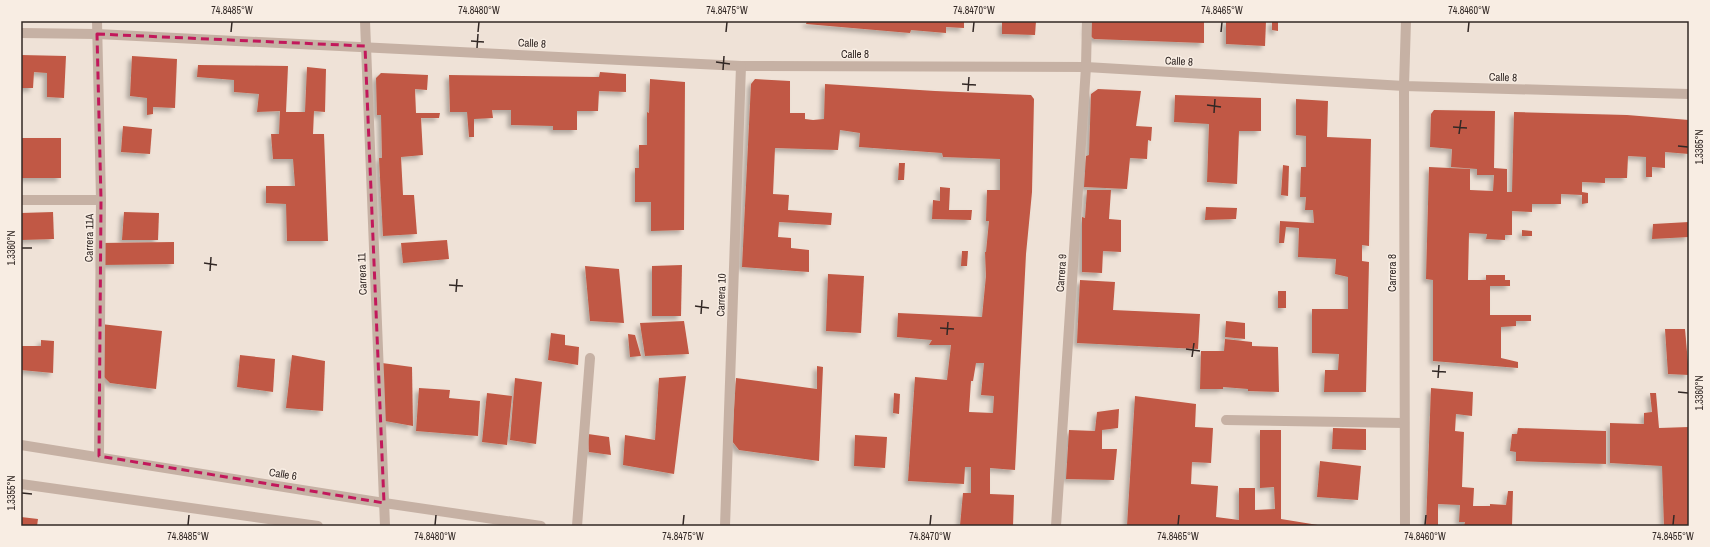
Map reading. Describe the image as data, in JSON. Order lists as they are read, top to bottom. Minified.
{"streets":{"street":["Calle 8","Carrera 11A","Carrera 9","Carrera 8","Carrera 11","Carrera 10","Calle 6"]},"crossings":[["Calle 8","Carrera 11A"],["Calle 8","Carrera 9"],["Calle 8","Carrera 8"],["Calle 8","Carrera 11"],["Calle 8","Carrera 10"],["Carrera 11A","Calle 6"],["Carrera 11","Calle 6"]],"coordinates":["74.8485°W","74.8480°W","74.8475°W","74.8470°W","74.8465°W","74.8460°W","1.3365°N","1.3360°N","1.3355°N","74.8455°W"]}
